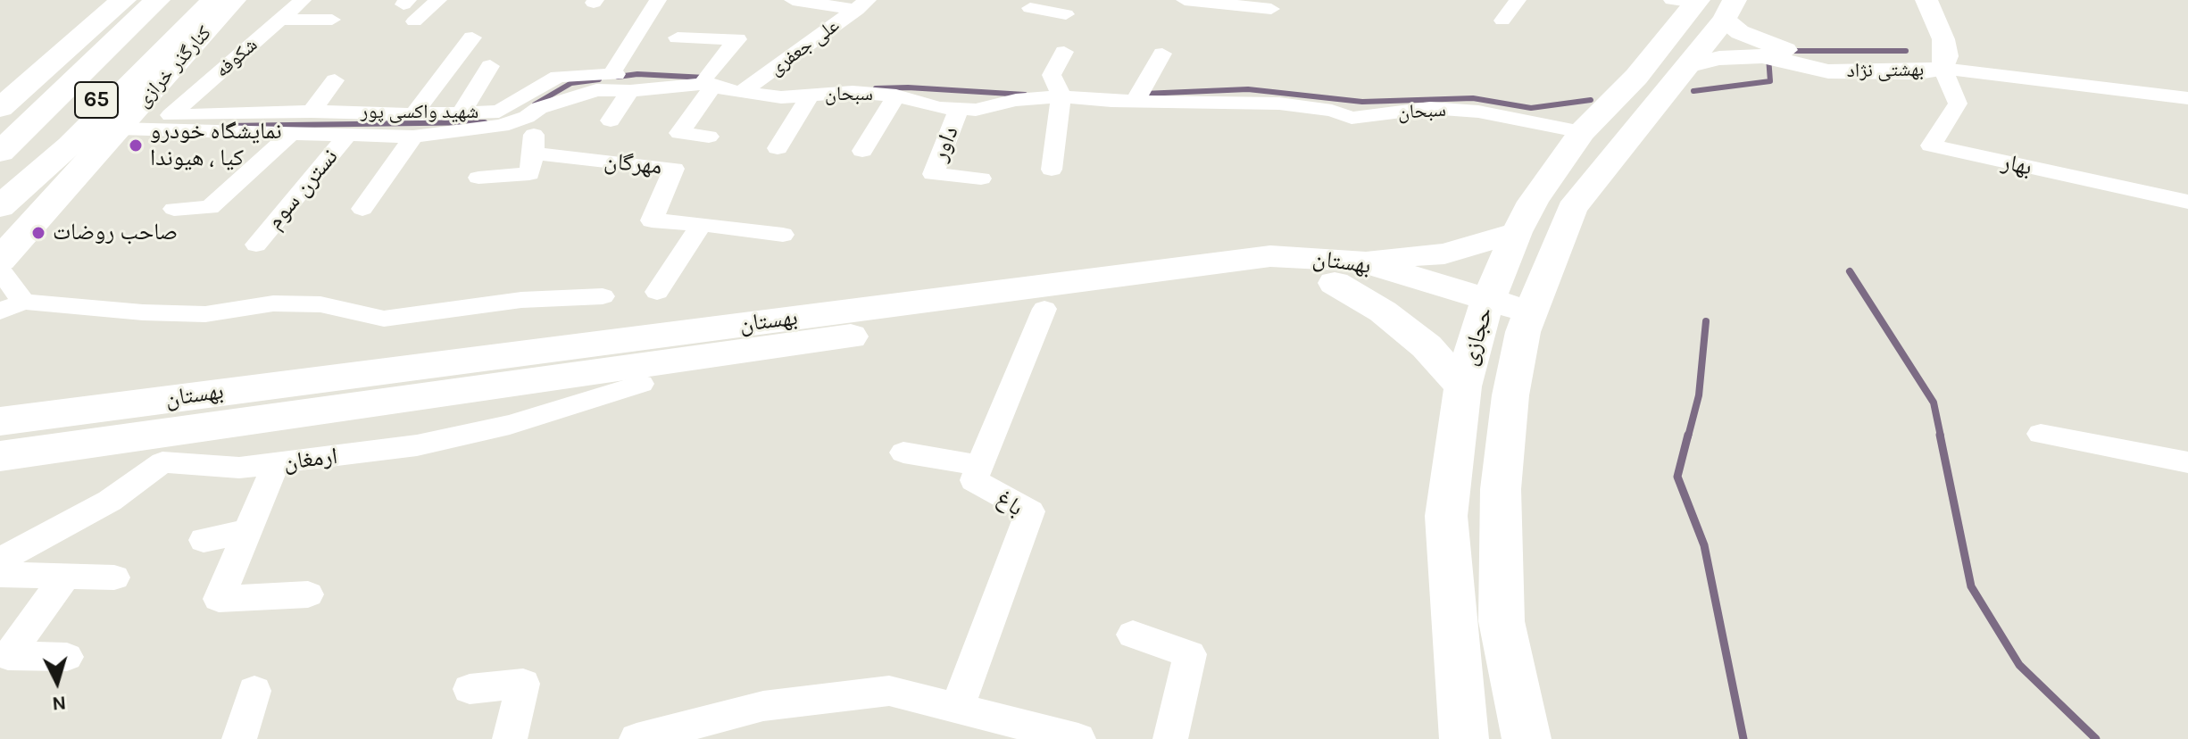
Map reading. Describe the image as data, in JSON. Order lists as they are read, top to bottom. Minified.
{"streets":{"main road":["کنارگذر خرازی","65","بهستان","حجازی"],"street":["علی جعفری","شکوفه","بهشتی نژاد","سبحان","شهید واکسی پور","داور","مهرگان","بهار","نسترن سوم","ارمغان","باغ"]},"crossings":[["علی جعفری","سبحان"],["شکوفه","شهید واکسی پور"],["کنارگذر خرازی","سبحان"],["کنارگذر خرازی","شهید واکسی پور"],["بهشتی نژاد","بهار"],["بهشتی نژاد","حجازی"],["سبحان","شهید واکسی پور"],["سبحان","داور"],["سبحان","نسترن سوم"],["سبحان","حجازی"],["بهستان","حجازی"],["بهستان","باغ"]],"places":["نمایشگاه خودرو کیا ، هیوندا","صاحب روضات"],"north":"bottom"}
